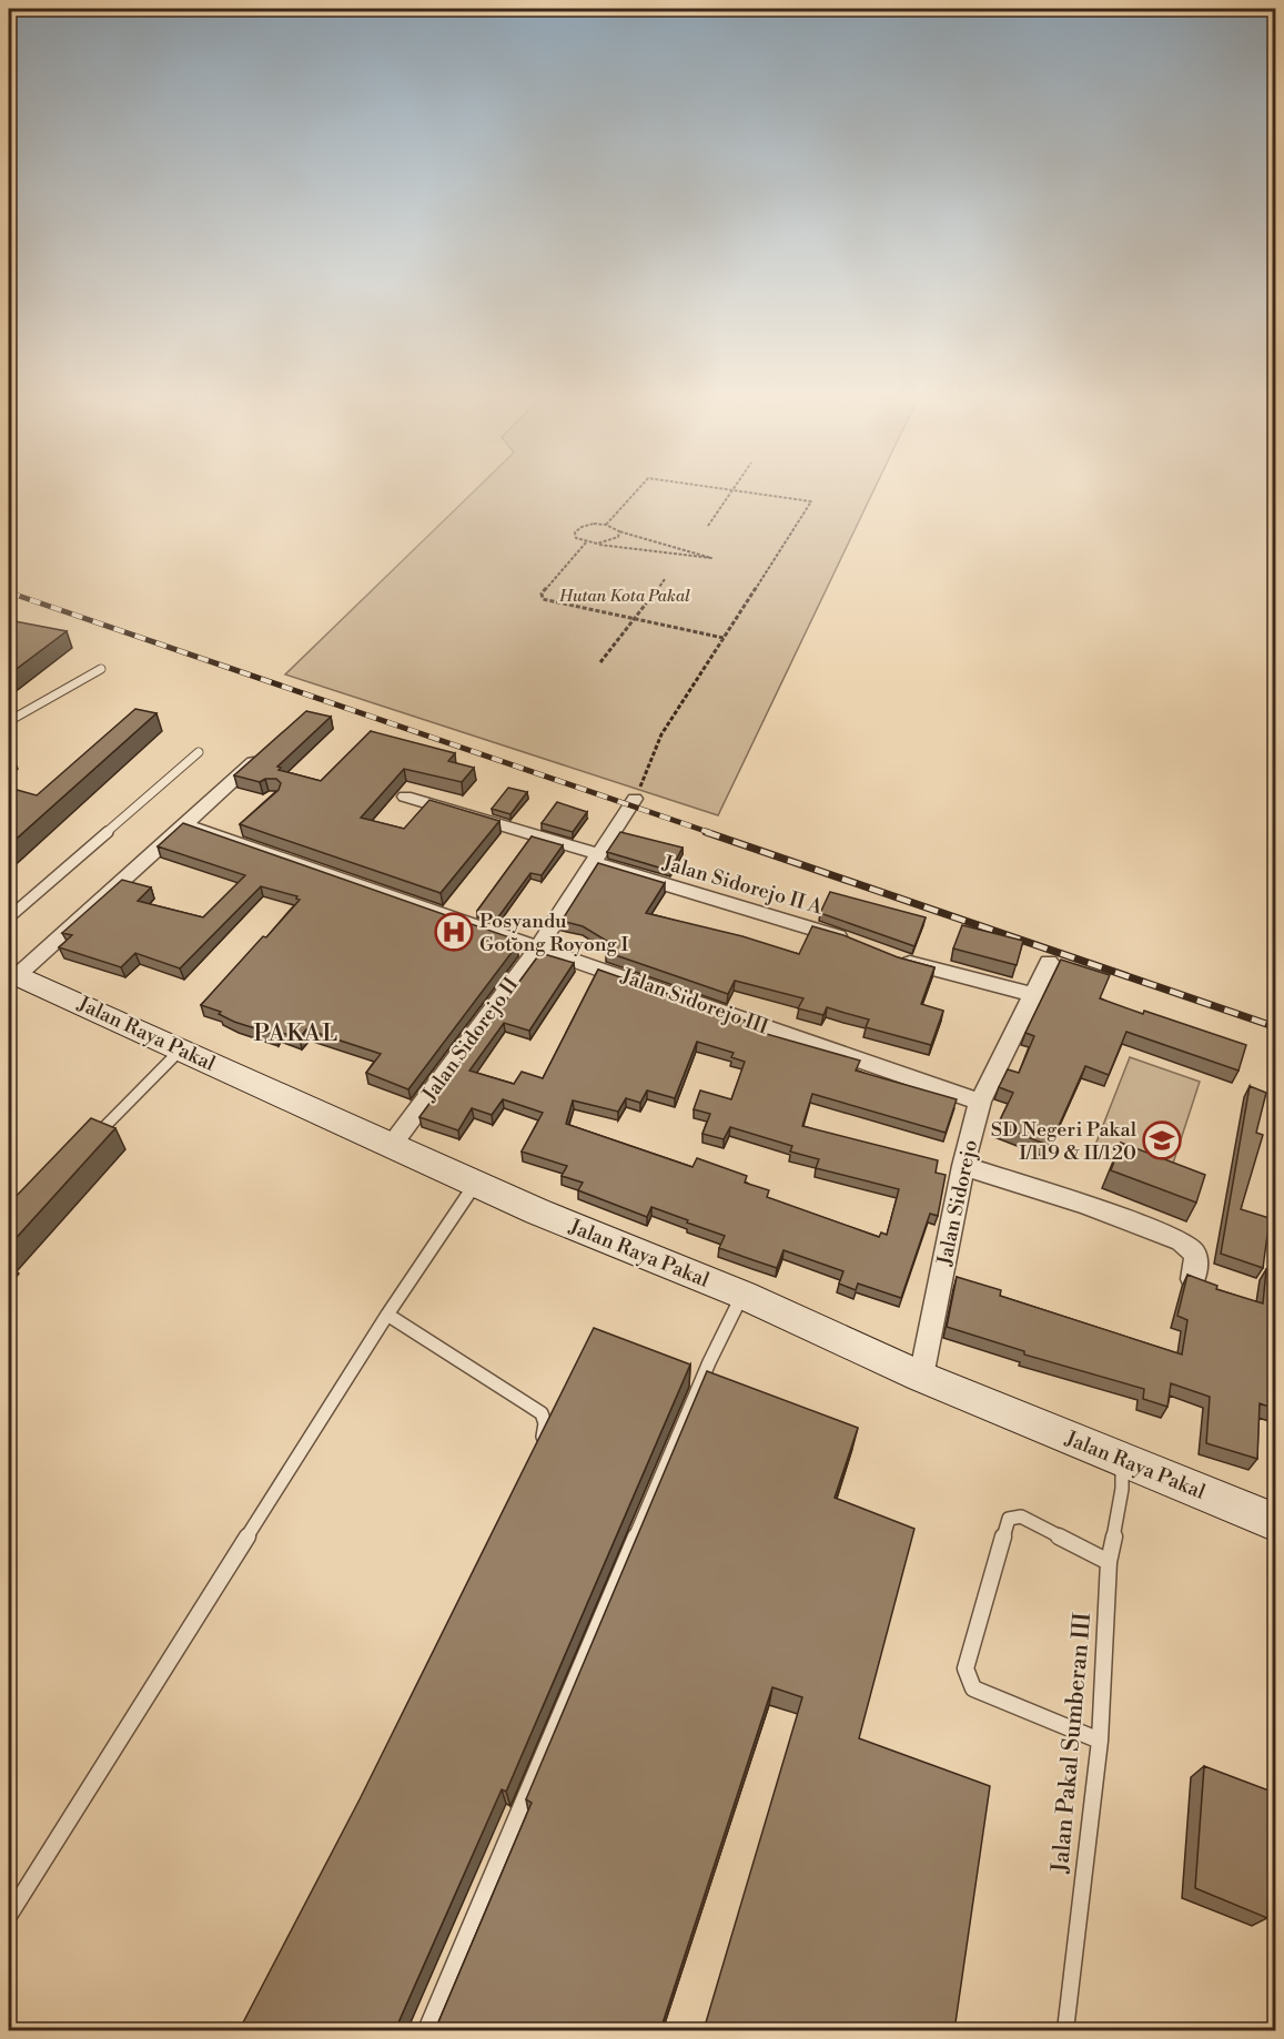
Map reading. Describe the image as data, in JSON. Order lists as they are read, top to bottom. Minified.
{"streets":{"main road":["Jalan Raya Pakal"],"street":["Jalan Sidorejo II A","Jalan Sidorejo III","Jalan Sidorejo II","Jalan Sidorejo"],"lane":["Jalan Pakal Sumberan III"]},"crossings":[["Jalan Sidorejo II A","Jalan Sidorejo II"],["Jalan Sidorejo III","Jalan Sidorejo II"],["Jalan Sidorejo III","Jalan Sidorejo"],["Jalan Raya Pakal","Jalan Sidorejo II"],["Jalan Raya Pakal","Jalan Sidorejo"],["Jalan Raya Pakal","Jalan Pakal Sumberan III"]],"districts":["PAKAL"],"parks":["Hutan Kota Pakal"],"places":{"hospital":["Posyandu Gotong Royong I"],"school or university":["SD Negeri Pakal I/119 & II/120"]}}
